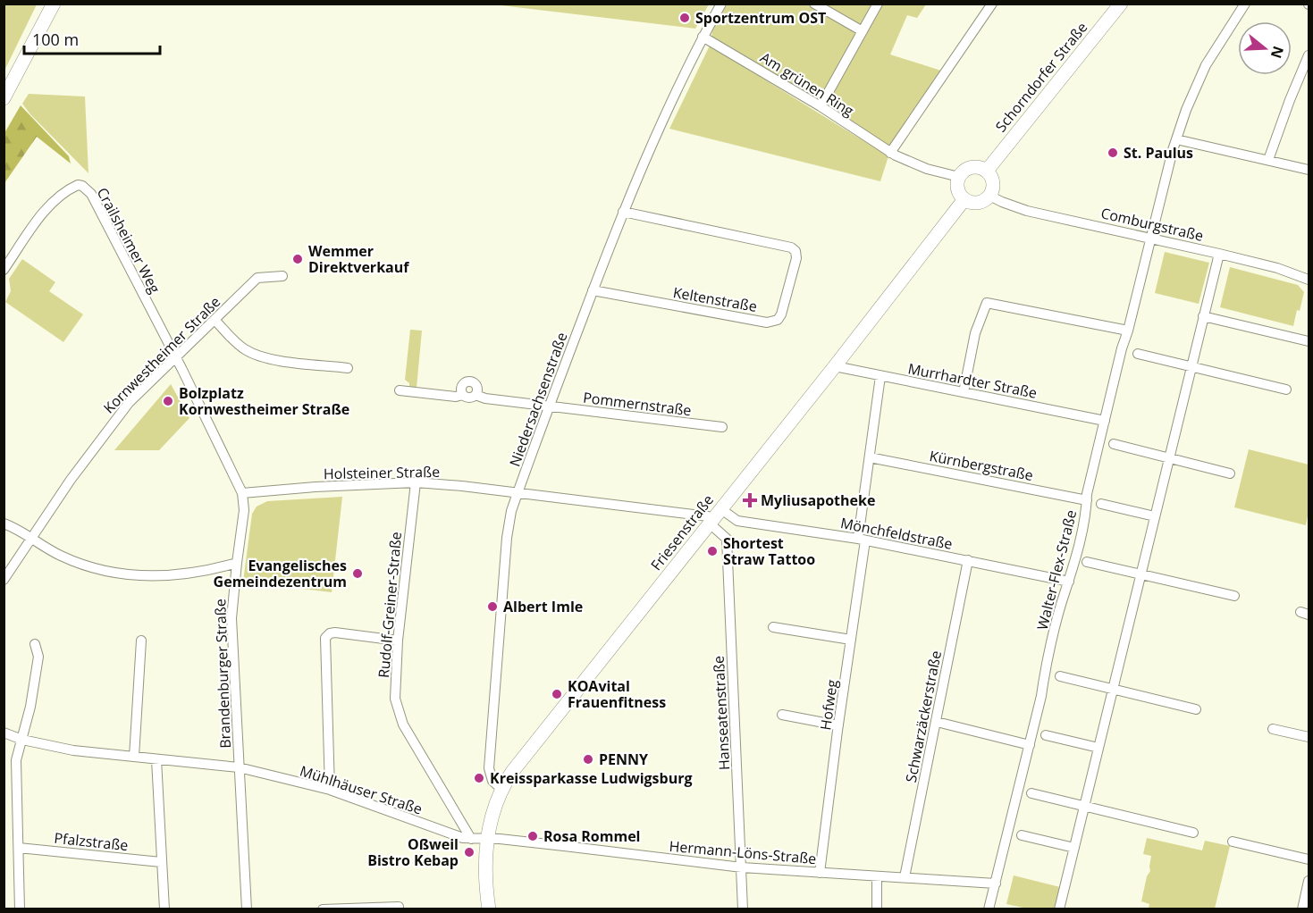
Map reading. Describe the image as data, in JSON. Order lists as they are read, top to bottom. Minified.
{"streets":{"main road":["Schorndorfer Straße","Friesenstraße"],"street":["Am grünen Ring","Comburgstraße","Crailsheimer Weg","Keltenstraße","Kornwestheimer Straße","Murrhardter Straße","Niedersachsenstraße","Pommernstraße","Kürnbergstraße","Holsteiner Straße","Mönchfeldstraße","Walter-Flex-Straße","Rudolf-Greiner-Straße","Brandenburger Straße","Hofweg","Hanseatenstraße","Schwarzäckerstraße","Mühlhäuser Straße","Pfalzstraße","Hermann-Löns-Straße"]},"crossings":[["Schorndorfer Straße","Am grünen Ring"],["Schorndorfer Straße","Comburgstraße"],["Schorndorfer Straße","Friesenstraße"],["Am grünen Ring","Comburgstraße"],["Am grünen Ring","Niedersachsenstraße"],["Am grünen Ring","Friesenstraße"],["Comburgstraße","Friesenstraße"],["Comburgstraße","Walter-Flex-Straße"],["Crailsheimer Weg","Kornwestheimer Straße"],["Crailsheimer Weg","Brandenburger Straße"],["Keltenstraße","Niedersachsenstraße"],["Kornwestheimer Straße","Brandenburger Straße"],["Murrhardter Straße","Friesenstraße"],["Murrhardter Straße","Walter-Flex-Straße"],["Murrhardter Straße","Hofweg"],["Niedersachsenstraße","Pommernstraße"],["Niedersachsenstraße","Holsteiner Straße"],["Niedersachsenstraße","Friesenstraße"],["Kürnbergstraße","Walter-Flex-Straße"],["Kürnbergstraße","Hofweg"],["Holsteiner Straße","Friesenstraße"],["Holsteiner Straße","Mönchfeldstraße"],["Holsteiner Straße","Rudolf-Greiner-Straße"],["Holsteiner Straße","Brandenburger Straße"],["Holsteiner Straße","Hanseatenstraße"],["Friesenstraße","Mönchfeldstraße"],["Friesenstraße","Hanseatenstraße"],["Friesenstraße","Mühlhäuser Straße"],["Friesenstraße","Hermann-Löns-Straße"],["Mönchfeldstraße","Walter-Flex-Straße"],["Mönchfeldstraße","Hofweg"],["Mönchfeldstraße","Hanseatenstraße"],["Mönchfeldstraße","Schwarzäckerstraße"],["Walter-Flex-Straße","Hermann-Löns-Straße"],["Rudolf-Greiner-Straße","Mühlhäuser Straße"],["Brandenburger Straße","Mühlhäuser Straße"],["Hofweg","Hermann-Löns-Straße"],["Hanseatenstraße","Hermann-Löns-Straße"],["Schwarzäckerstraße","Hermann-Löns-Straße"],["Mühlhäuser Straße","Hermann-Löns-Straße"]],"places":{"other":["Sportzentrum OST","St. Paulus","Wemmer Direktverkauf","Bolzplatz Kornwestheimer Straße","Shortest Straw Tattoo","Evangelisches Gemeindezentrum","Albert Imle","KOAvital Frauenfitness","PENNY","Kreissparkasse Ludwigsburg","Rosa Rommel","Oßweil Bistro Kebap"],"health":["Myliusapotheke"]},"scale_bar":"100 m","north":"right"}
